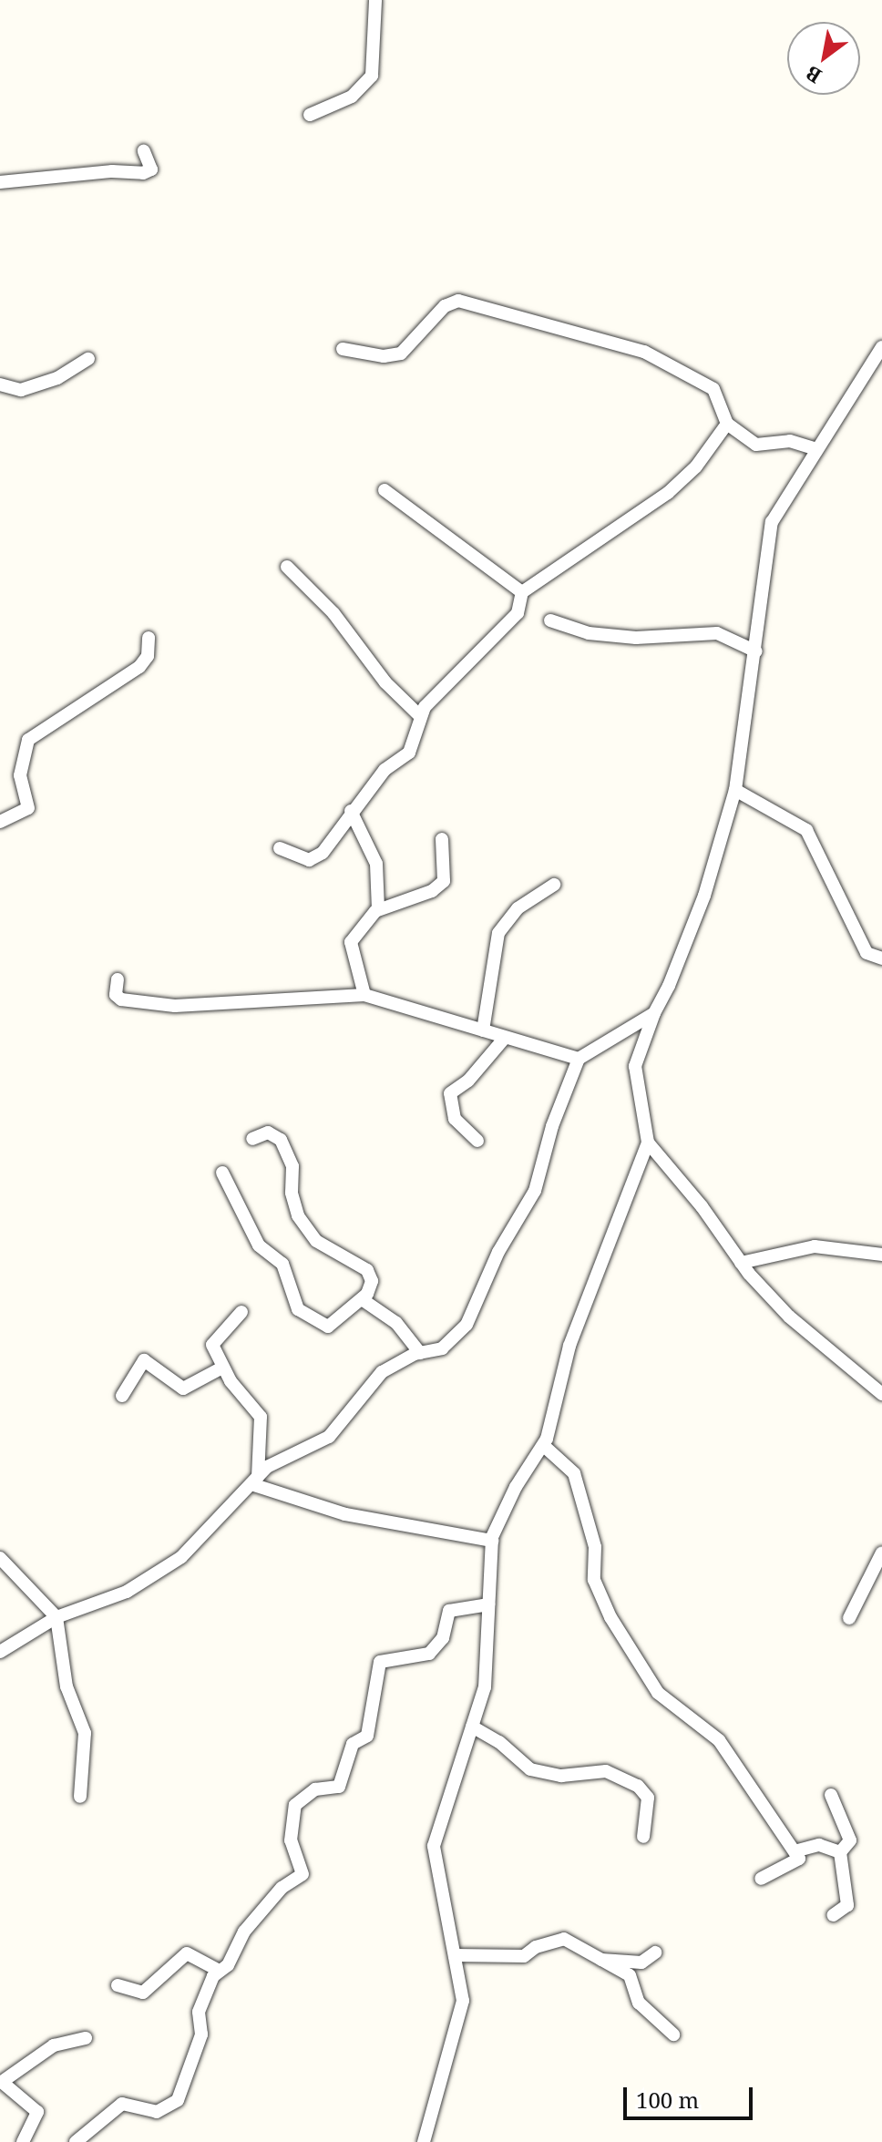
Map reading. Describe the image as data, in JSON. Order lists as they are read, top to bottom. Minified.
{"scale_bar":"100 m","north":"bottom left"}
